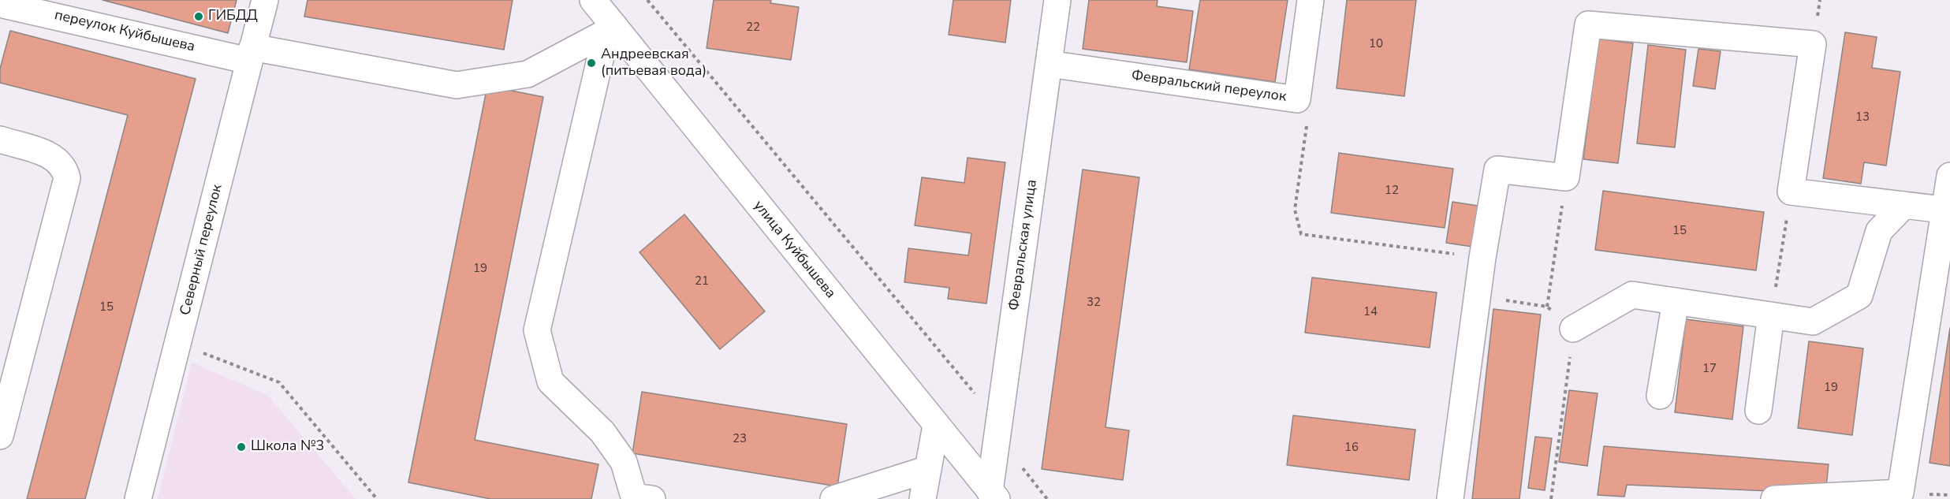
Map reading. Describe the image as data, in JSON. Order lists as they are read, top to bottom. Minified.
{"streets":{"street":["переулок Куйбышева","Февральский переулок","Февральская улица","Северный переулок","улица Куйбышева"]},"crossings":[["переулок Куйбышева","Северный переулок"],["переулок Куйбышева","улица Куйбышева"],["Февральский переулок","Февральская улица"],["Февральская улица","улица Куйбышева"]],"places":["ГИБДД","Андреевская (питьевая вода)","Школа №3"],"house_numbers":["22","10","13","12","15","19","21","32","15","14","17","19","23","16"]}
